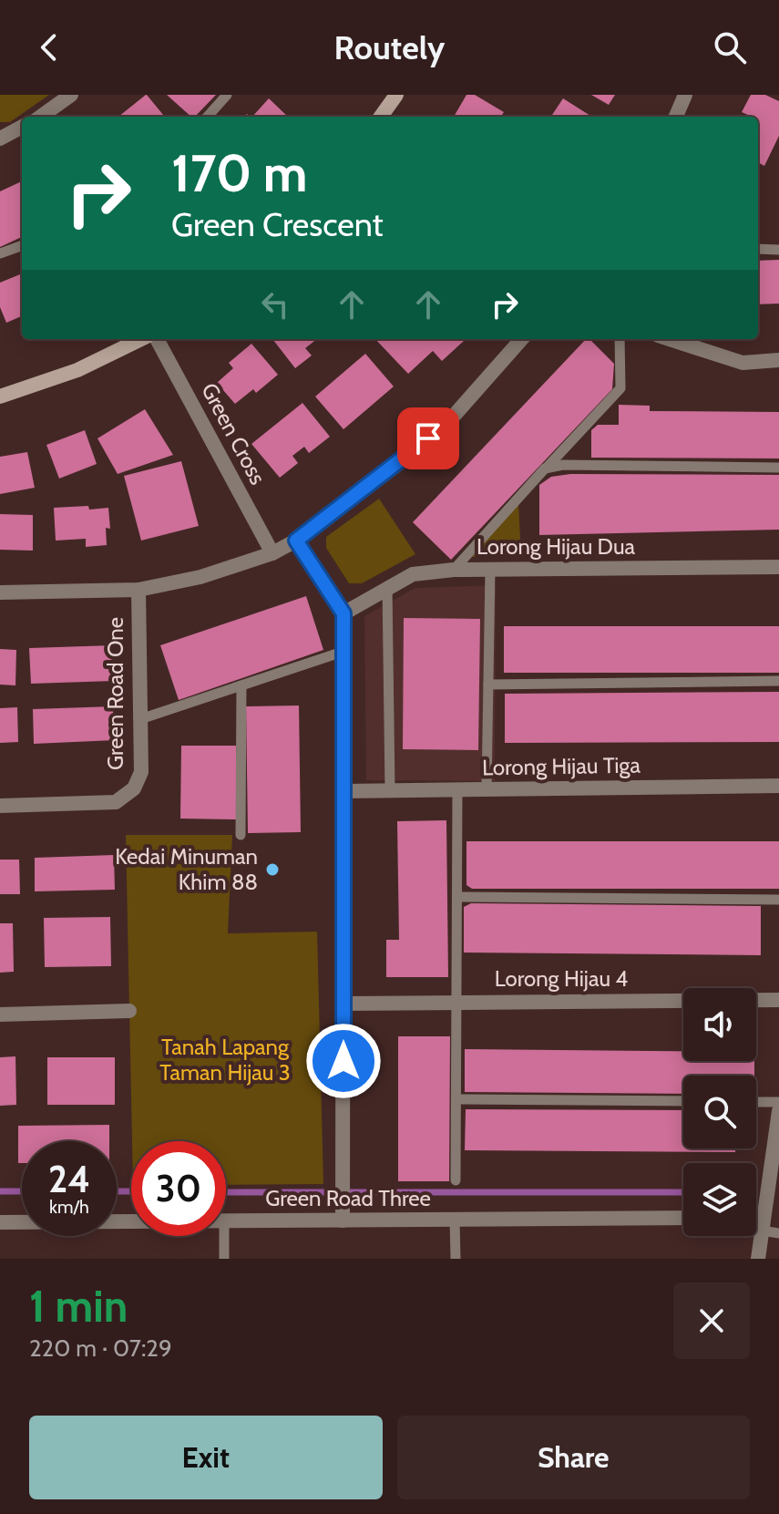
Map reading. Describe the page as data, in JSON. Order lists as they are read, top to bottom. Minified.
{"streets":{"street":["Green Cross","Lorong Hijau Dua","Green Road One","Lorong Hijau Tiga","Lorong Hijau 4","Green Road Three"]},"parks":["Tanah Lapang Taman Hijau 3"],"places":["Kedai Minuman Khim 88"],"page":{"header":"Routely","turn":["170 m","Green Crescent"],"speed":"24 km/h","limit":"30","heading":["1 min","220 m · 07:29"],"buttons":["Exit","Share"]}}
